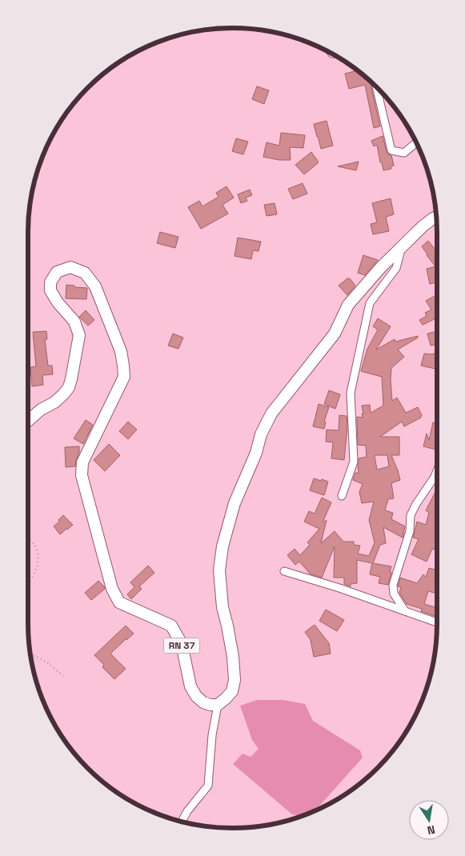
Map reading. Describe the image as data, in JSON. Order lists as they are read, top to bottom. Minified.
{"streets":{"main road":["RN 37"]},"north":"bottom"}
